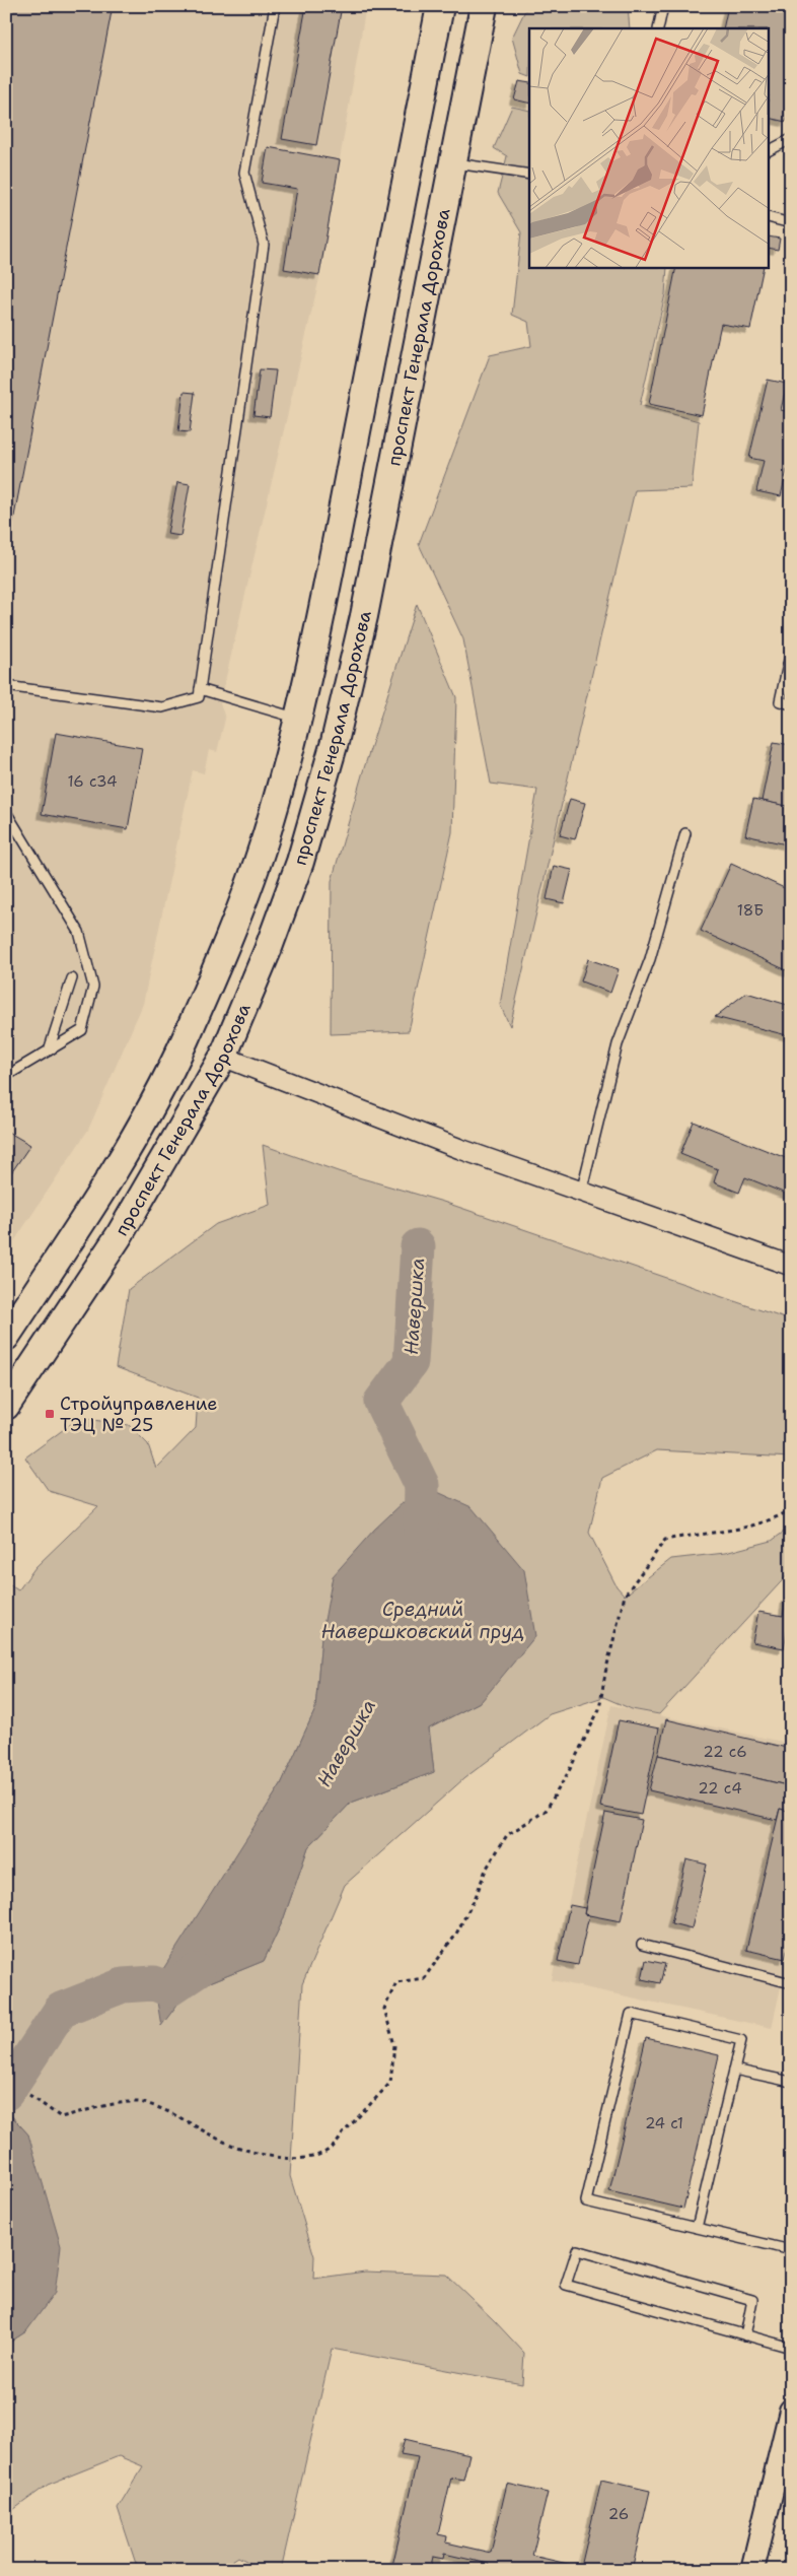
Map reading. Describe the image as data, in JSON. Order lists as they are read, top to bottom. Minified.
{"streets":{"main road":["проспект Генерала Дорохова"]},"water":["Навершка","Средний Навершковский пруд"],"places":{"transit":["Стройуправление ТЭЦ № 25"]},"house_numbers":["16 с34","18Б","22 с6","22 с4","24 с1","26"]}
